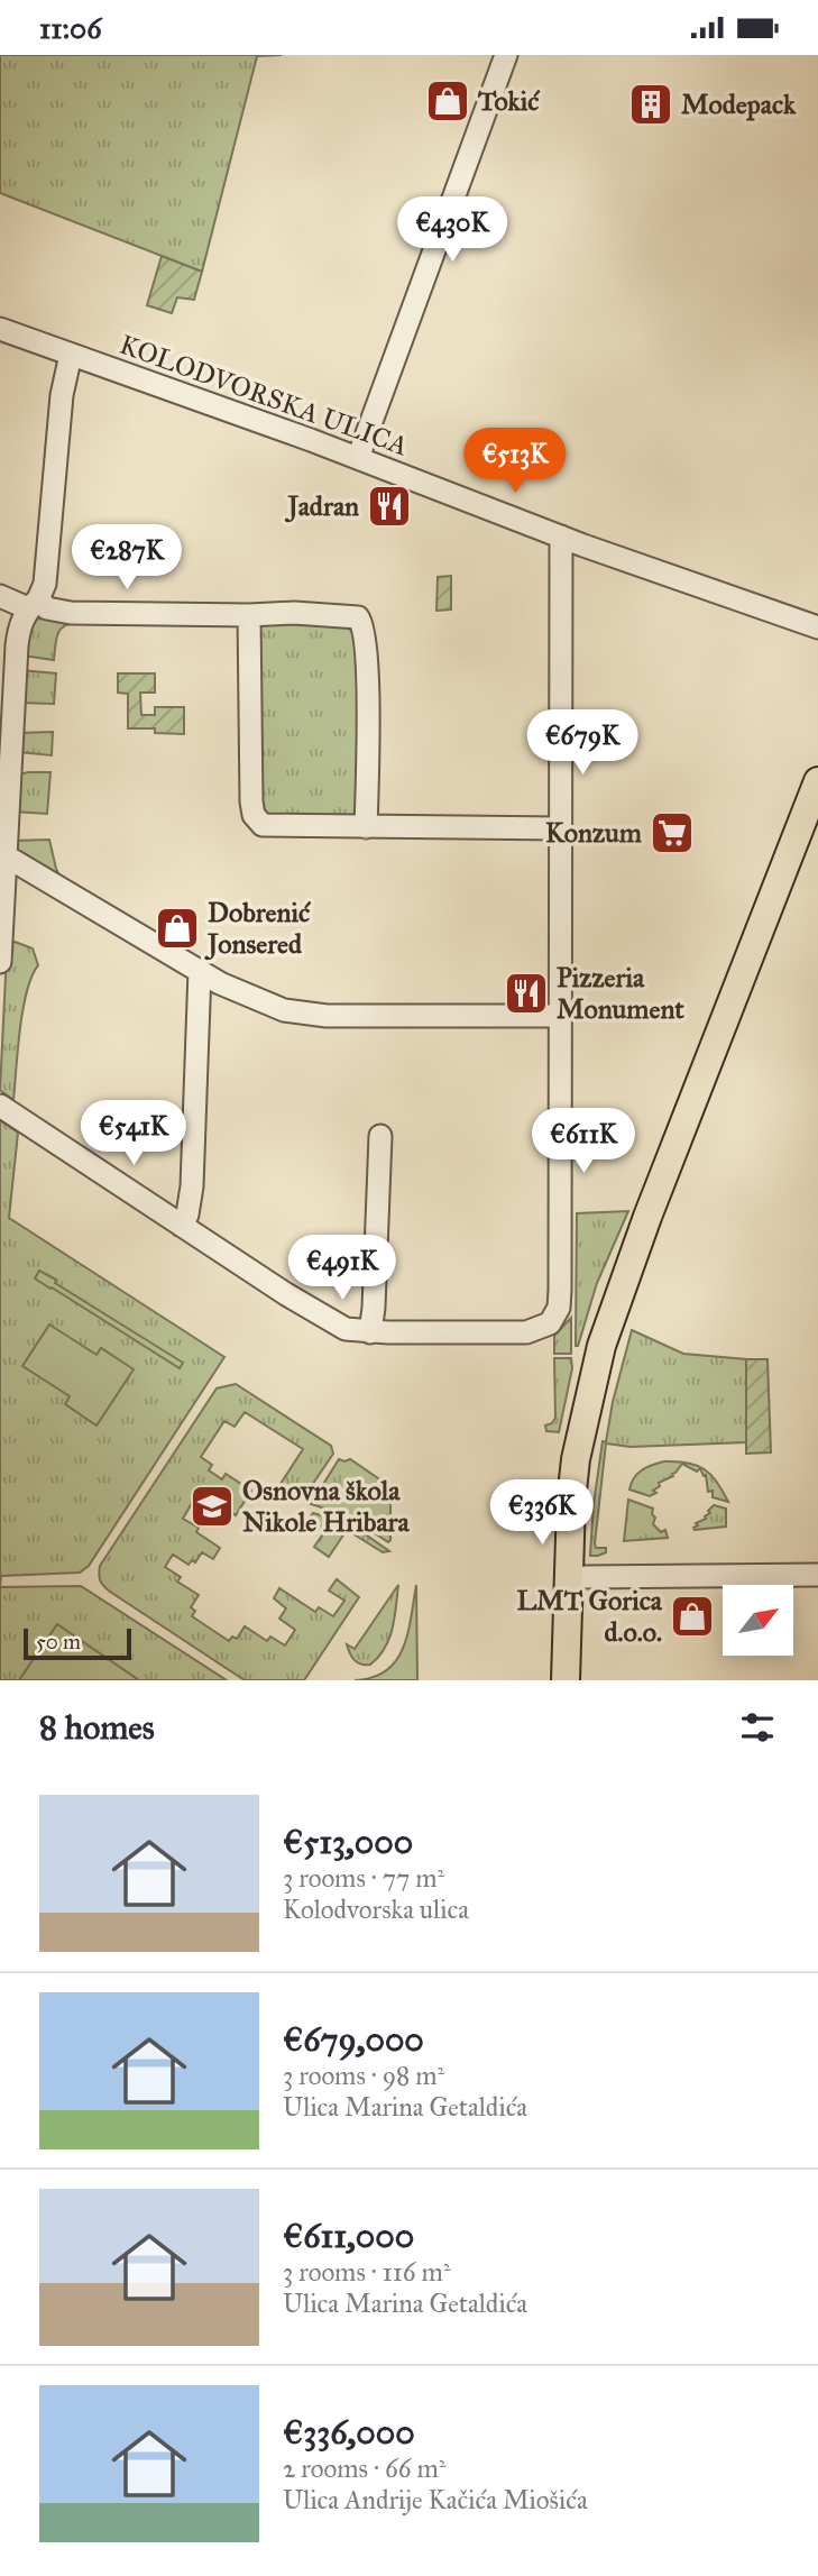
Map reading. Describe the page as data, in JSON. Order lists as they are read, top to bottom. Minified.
{"streets":{"street":["KOLODVORSKA ULICA"]},"places":{"shop":["Tokić","Dobrenić Jonsered","LMT Gorica d.o.o."],"building":["Modepack"],"restaurant":["Jadran","Pizzeria Monument"],"supermarket":["Konzum"],"school or university":["Osnovna škola Nikole Hribara"]},"scale_bar":"50 m","north":"top right","page":{"status":"11:06","price":["€430K","€513K","€287K","€679K","€541K","€611K","€491K","€336K"],"scale":"50 m","heading":"8 homes","list":[{"name":"€513,000","note":"3 rooms · 77 m² · Kolodvorska ulica"},{"name":"€679,000","note":"3 rooms · 98 m² · Ulica Marina Getaldića"},{"name":"€611,000","note":"3 rooms · 116 m² · Ulica Marina Getaldića"},{"name":"€336,000","note":"2 rooms · 66 m² · Ulica Andrije Kačića Miošića"}]}}
